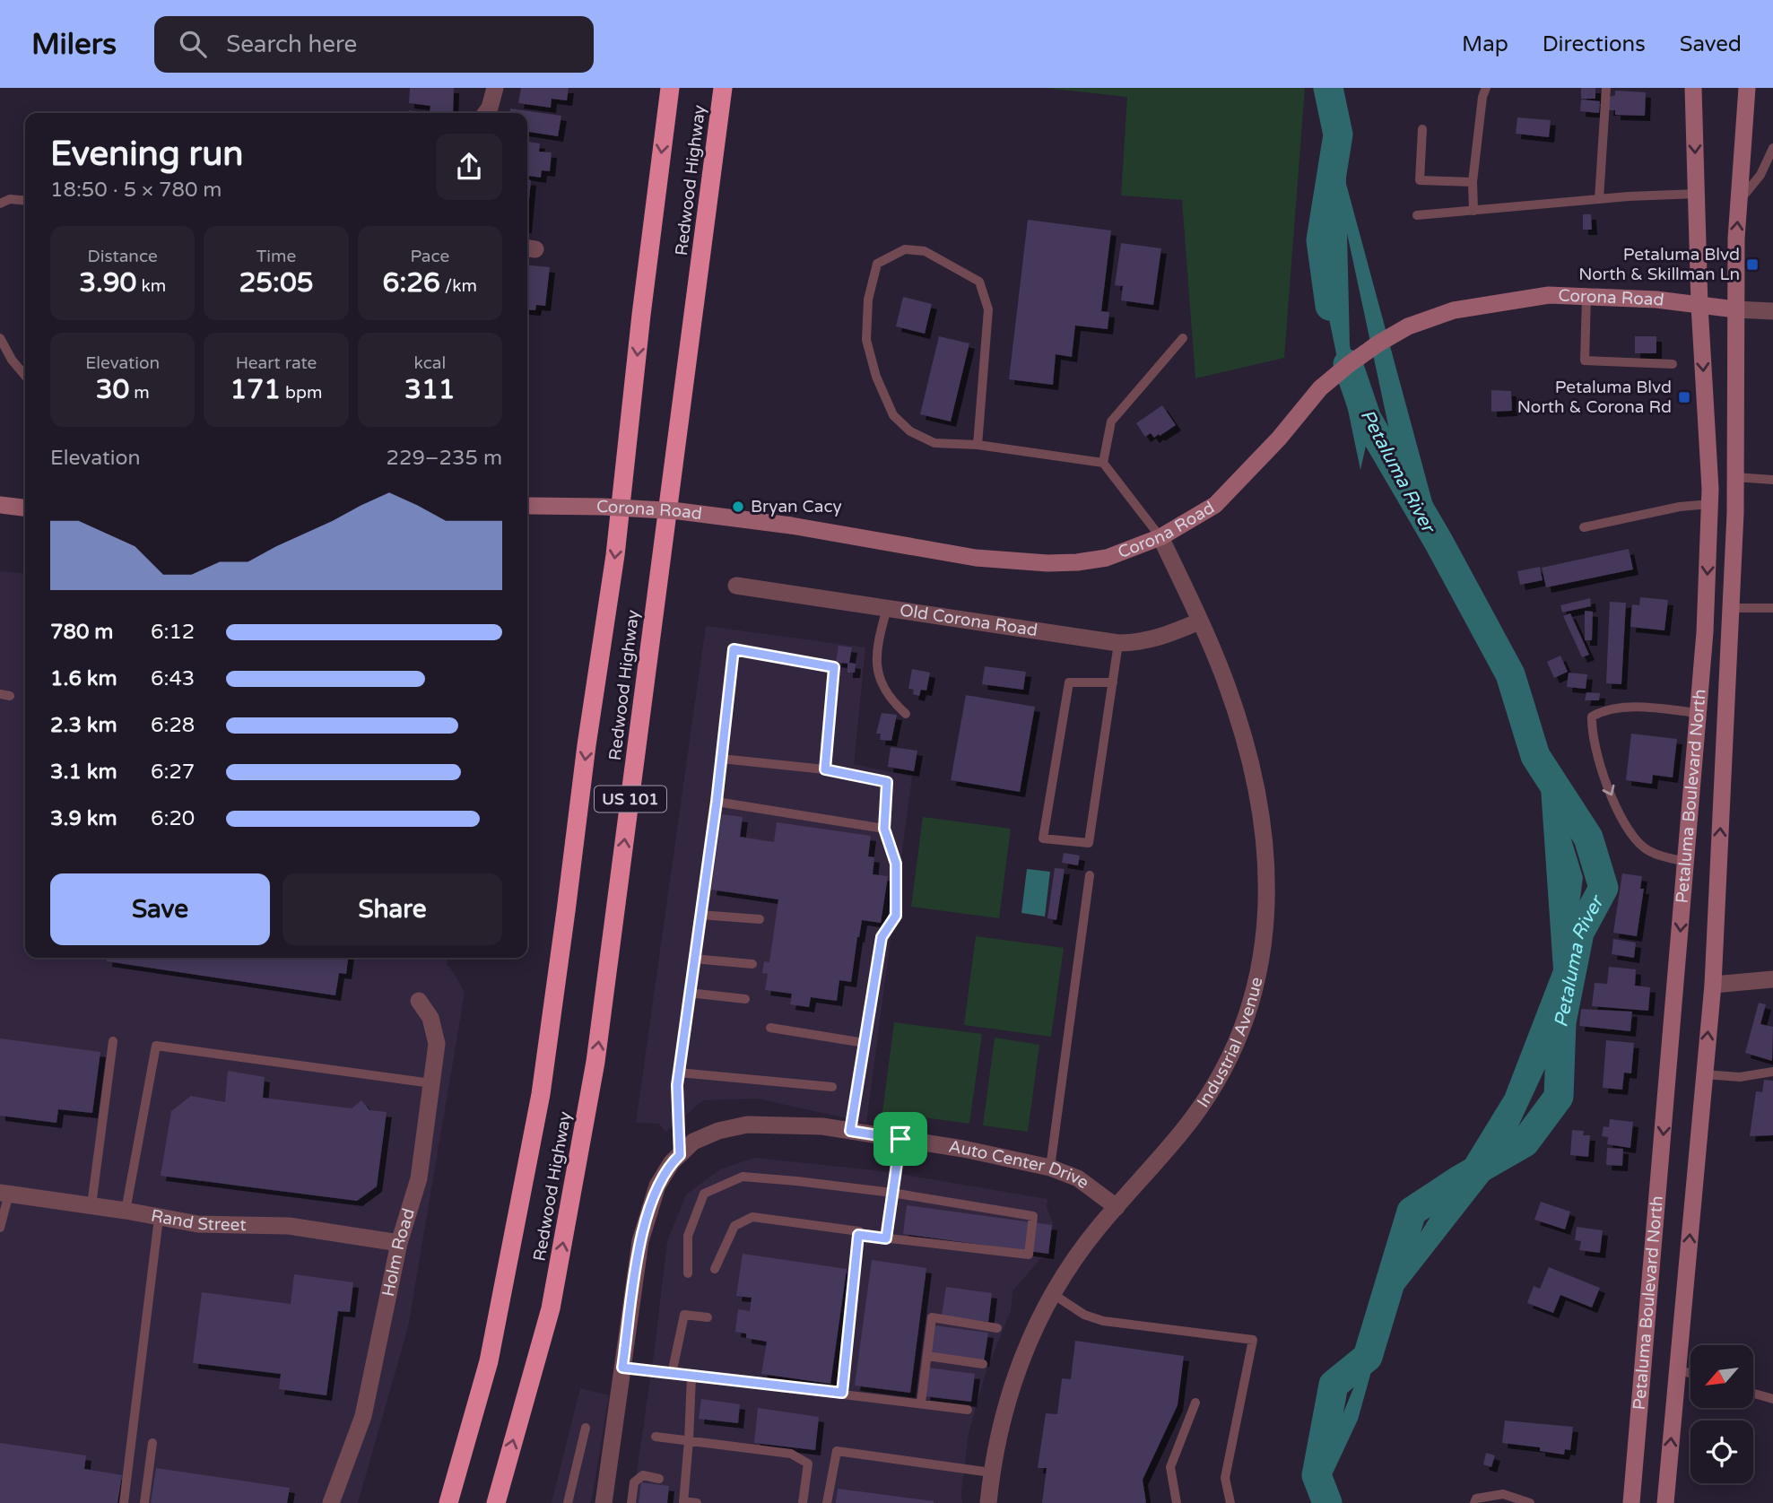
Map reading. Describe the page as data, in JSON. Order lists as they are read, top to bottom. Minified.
{"streets":{"highway":["Redwood Highway","US 101"],"main road":["Corona Road","Petaluma Boulevard North"],"street":["Old Corona Road","Industrial Avenue","Auto Center Drive","Rand Street","Holm Road"]},"crossings":[["Corona Road","Petaluma Boulevard North"],["Corona Road","Industrial Avenue"],["Old Corona Road","Industrial Avenue"],["Industrial Avenue","Auto Center Drive"],["Rand Street","Holm Road"]],"water":["Petaluma River"],"places":{"transit":["Petaluma Blvd North & Skillman Ln","Petaluma Blvd North & Corona Rd"],"other":["Bryan Cacy"]},"north":"bottom left","page":{"header":"Milers","search":"Search here","nav":["Map","Directions","Saved"],"heading":["Evening run","18:50 · 5 × 780 m"],"stats":[["Distance","3.90 km"],["Time","25:05"],["Pace","6:26 /km"],["Elevation","30 m"],["Heart rate","171 bpm"],["kcal","311"]],"chart":["Elevation","229–235 m"],"list":[{"name":"780 m","note":"6:12"},{"name":"1.6 km","note":"6:43"},{"name":"2.3 km","note":"6:28"},{"name":"3.1 km","note":"6:27"},{"name":"3.9 km","note":"6:20"}],"buttons":["Save","Share"]}}
